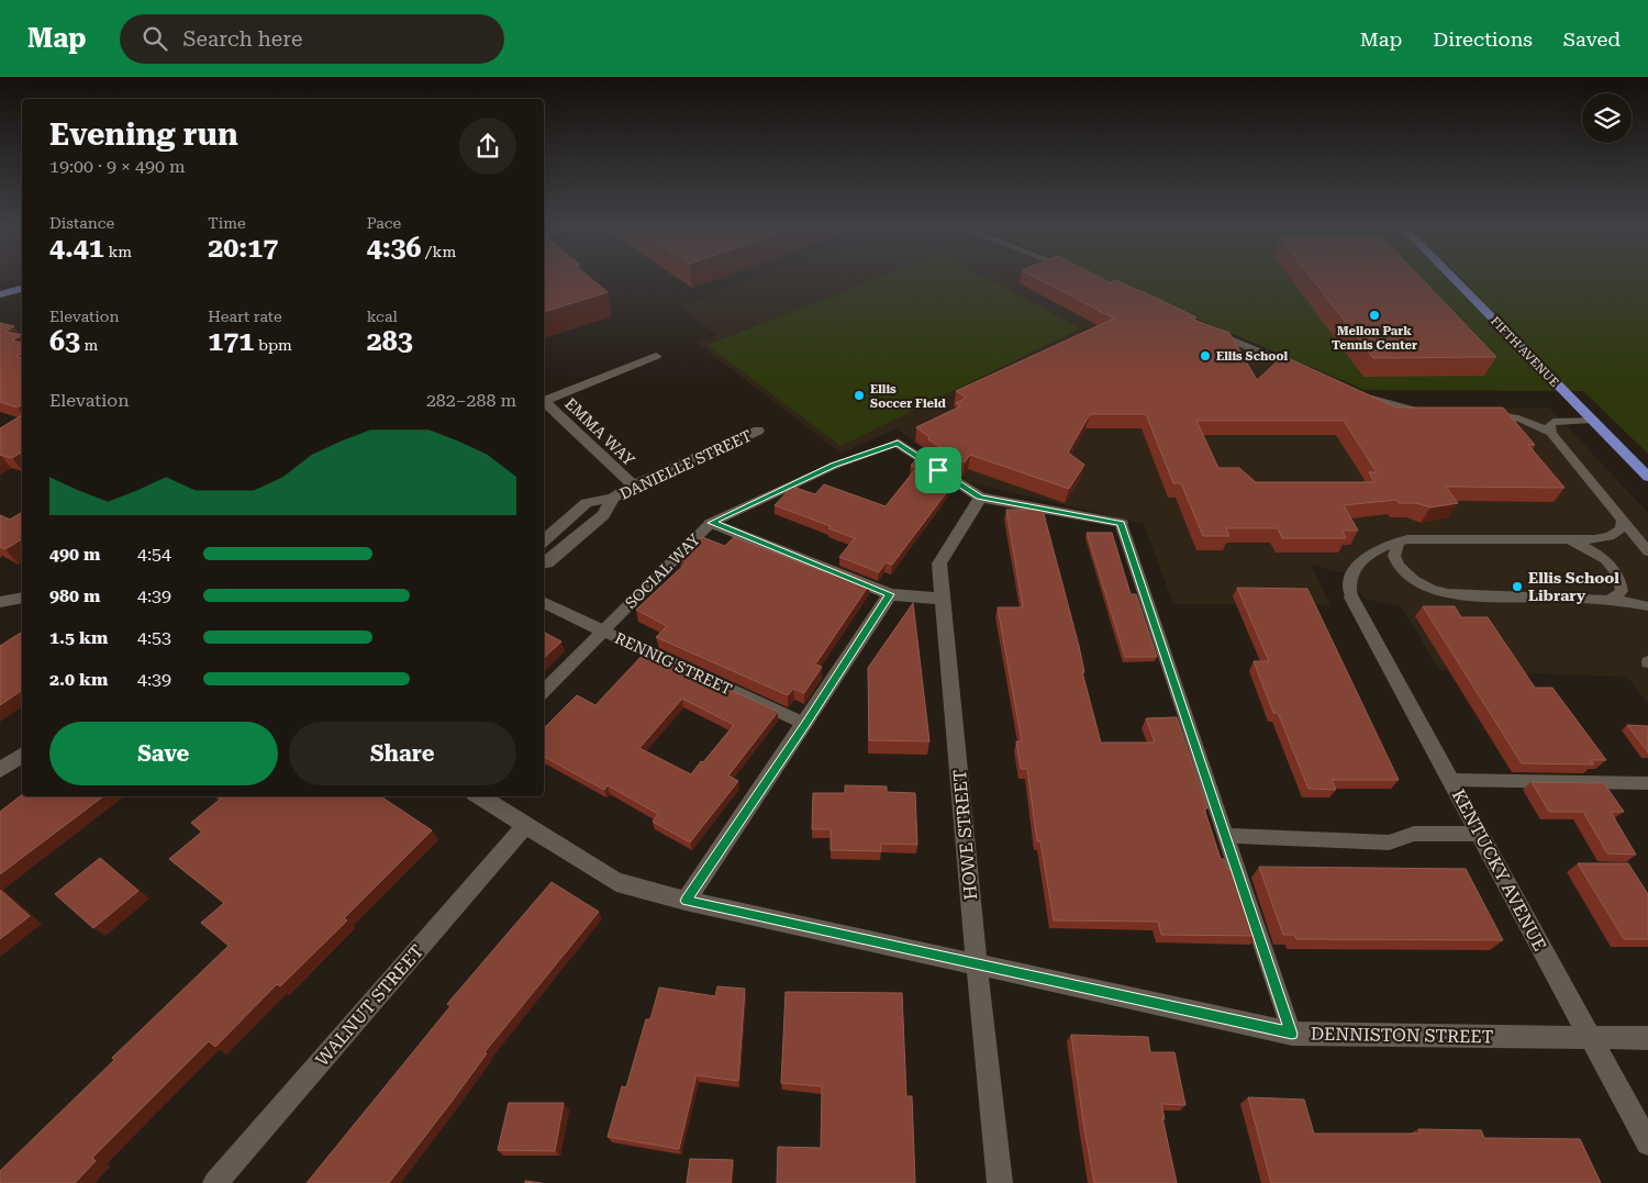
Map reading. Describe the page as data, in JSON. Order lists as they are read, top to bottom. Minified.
{"streets":{"highway":["FIFTH AVENUE"],"street":["EMMA WAY","DANIELLE STREET","RENNIG STREET","HOWE STREET","KENTUCKY AVENUE","WALNUT STREET","DENNISTON STREET"],"lane":["SOCIAL WAY"]},"crossings":[["EMMA WAY","DANIELLE STREET"],["SOCIAL WAY","RENNIG STREET"],["HOWE STREET","DENNISTON STREET"],["KENTUCKY AVENUE","DENNISTON STREET"],["WALNUT STREET","DENNISTON STREET"]],"places":["Mellon Park Tennis Center","Ellis School","Ellis Soccer Field","Ellis School Library"],"page":{"header":"Map","search":"Search here","nav":["Map","Directions","Saved"],"heading":["Evening run","19:00 · 9 × 490 m"],"stats":[["Distance","4.41 km"],["Time","20:17"],["Pace","4:36 /km"],["Elevation","63 m"],["Heart rate","171 bpm"],["kcal","283"]],"chart":["Elevation","282–288 m"],"list":[{"name":"490 m","note":"4:54"},{"name":"980 m","note":"4:39"},{"name":"1.5 km","note":"4:53"},{"name":"2.0 km","note":"4:39"}],"buttons":["Save","Share"]}}
